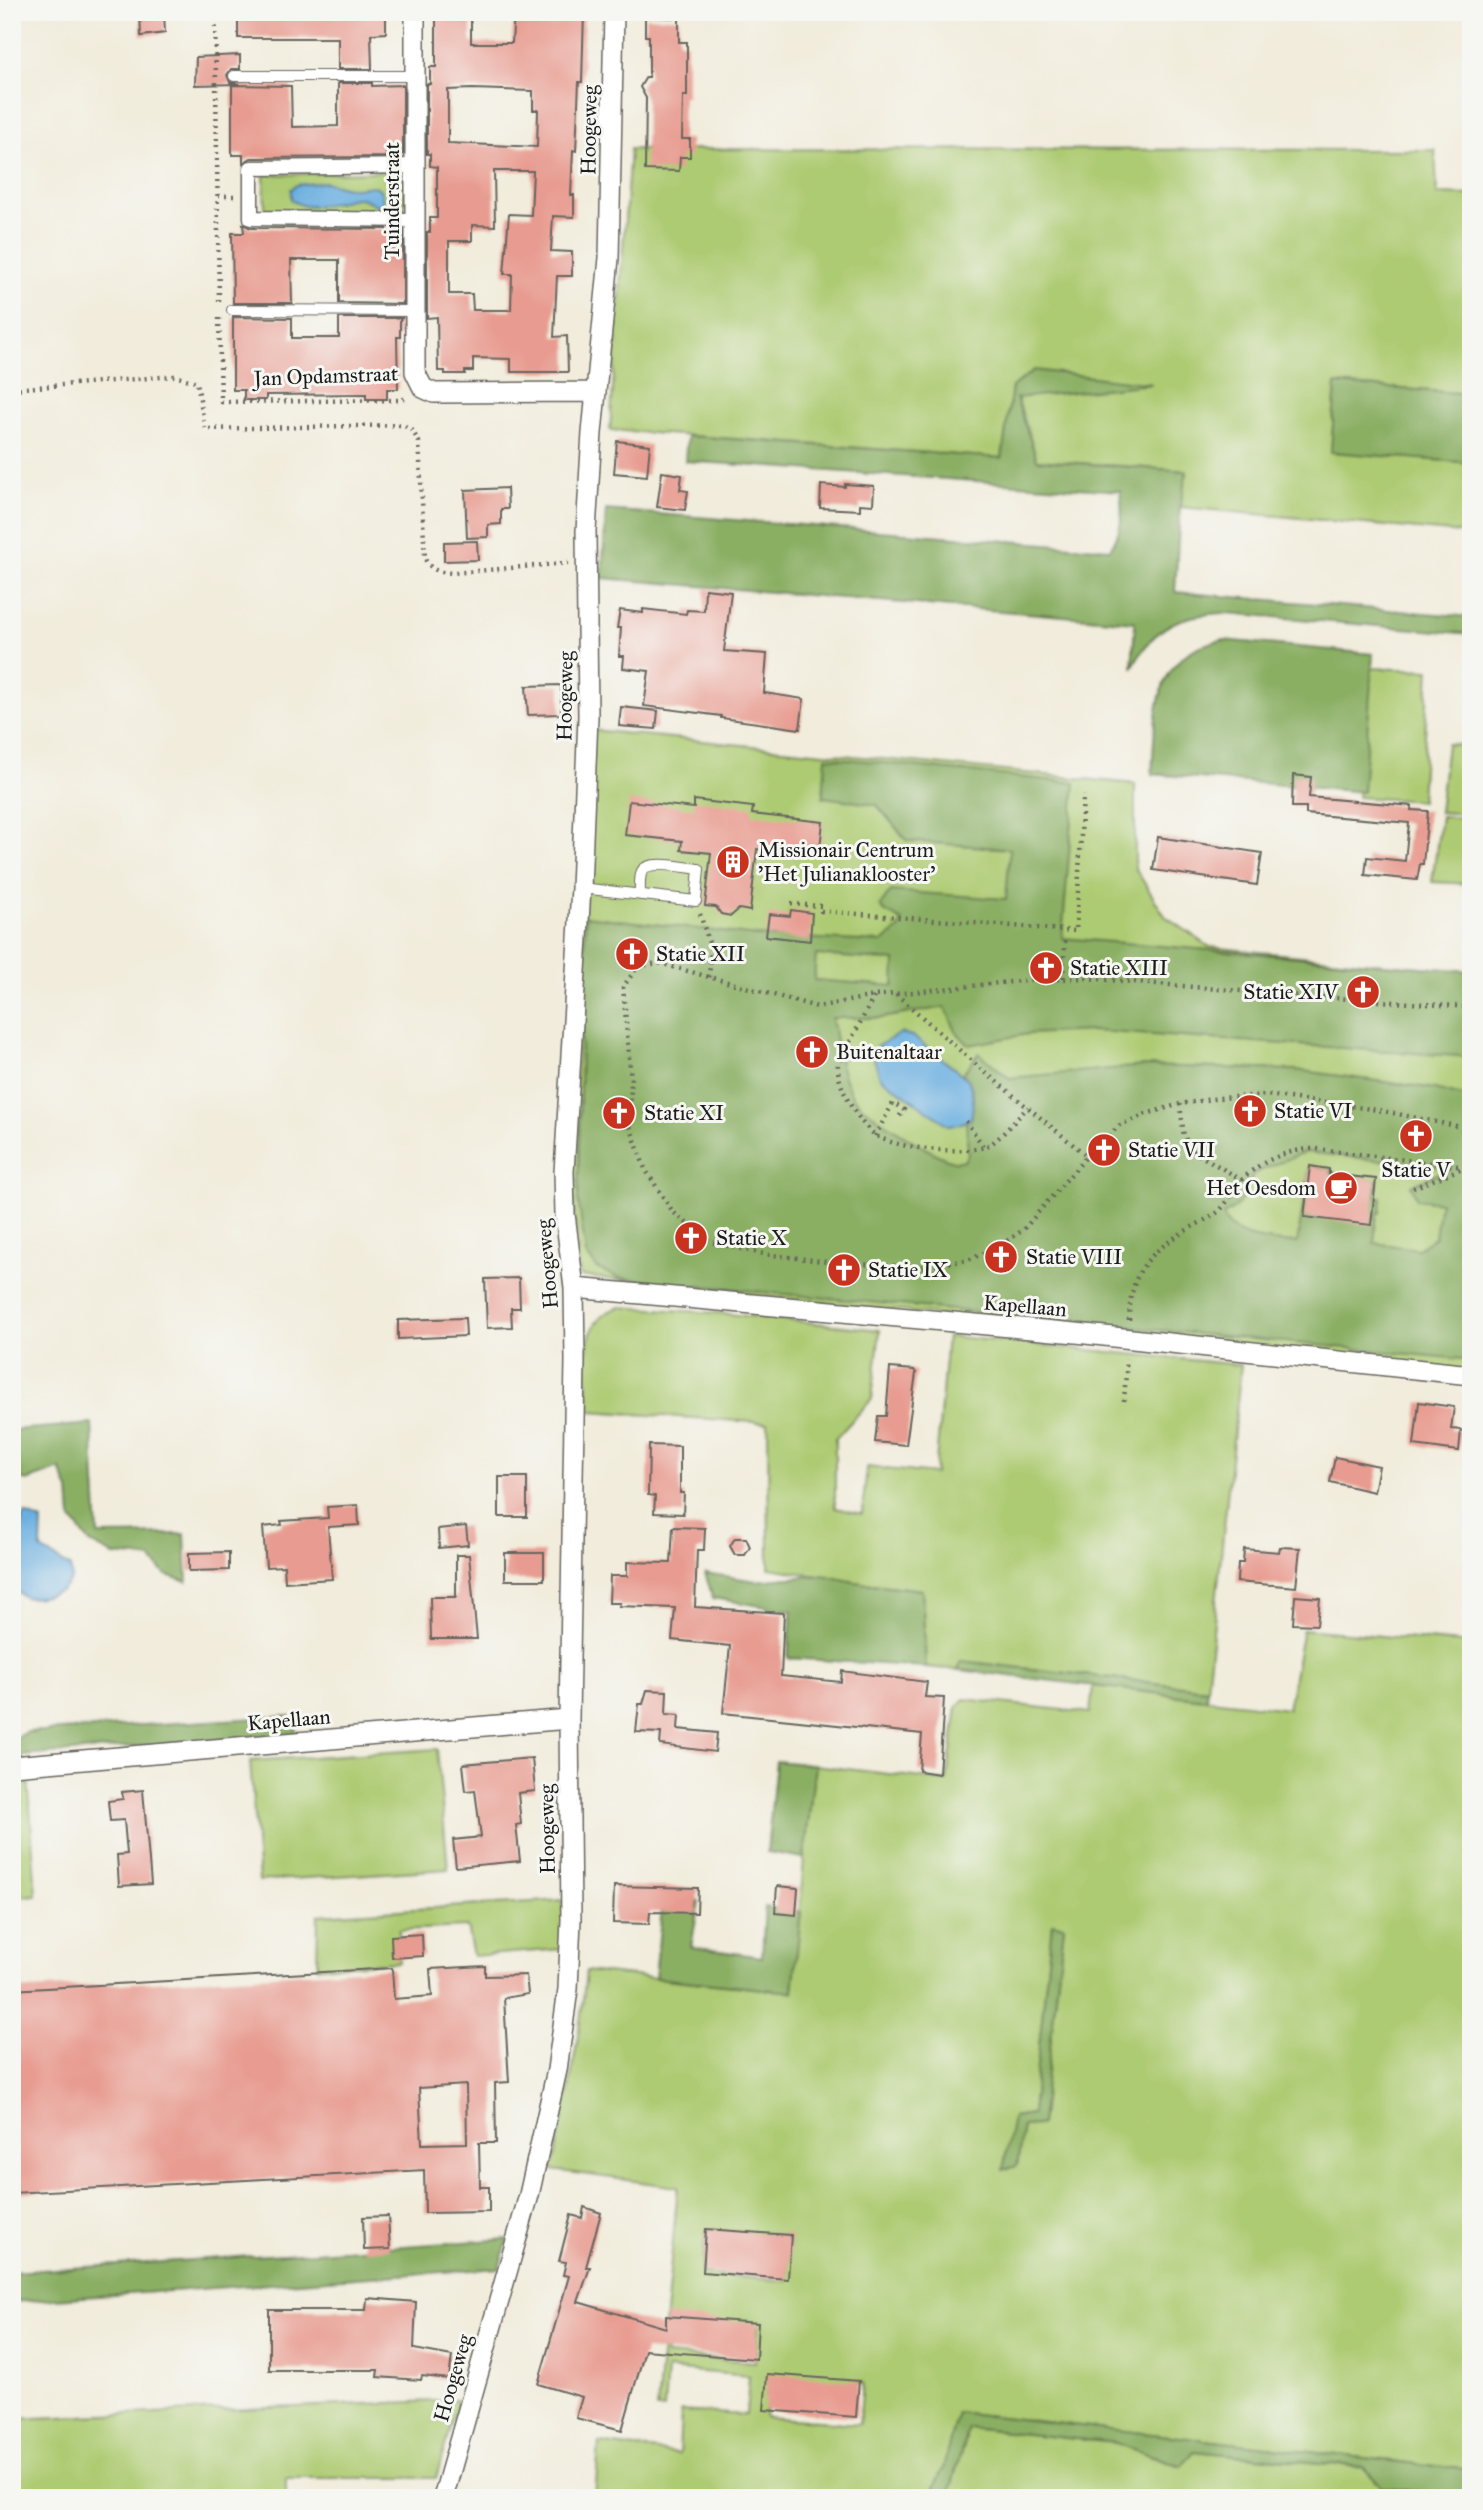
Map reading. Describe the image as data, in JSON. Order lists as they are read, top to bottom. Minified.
{"streets":{"street":["Hoogeweg","Tuinderstraat","Jan Opdamstraat","Kapellaan"]},"crossings":[["Hoogeweg","Jan Opdamstraat"],["Hoogeweg","Kapellaan"],["Tuinderstraat","Jan Opdamstraat"]],"places":{"building":["Missionair Centrum 'Het Julianaklooster'"],"church":["Statie XII","Statie XIII","Statie XIV","Buitenaltaar","Statie VI","Statie XI","Statie V","Statie VII","Statie X","Statie VIII","Statie IX"],"cafe":["Het Oesdom"]}}
